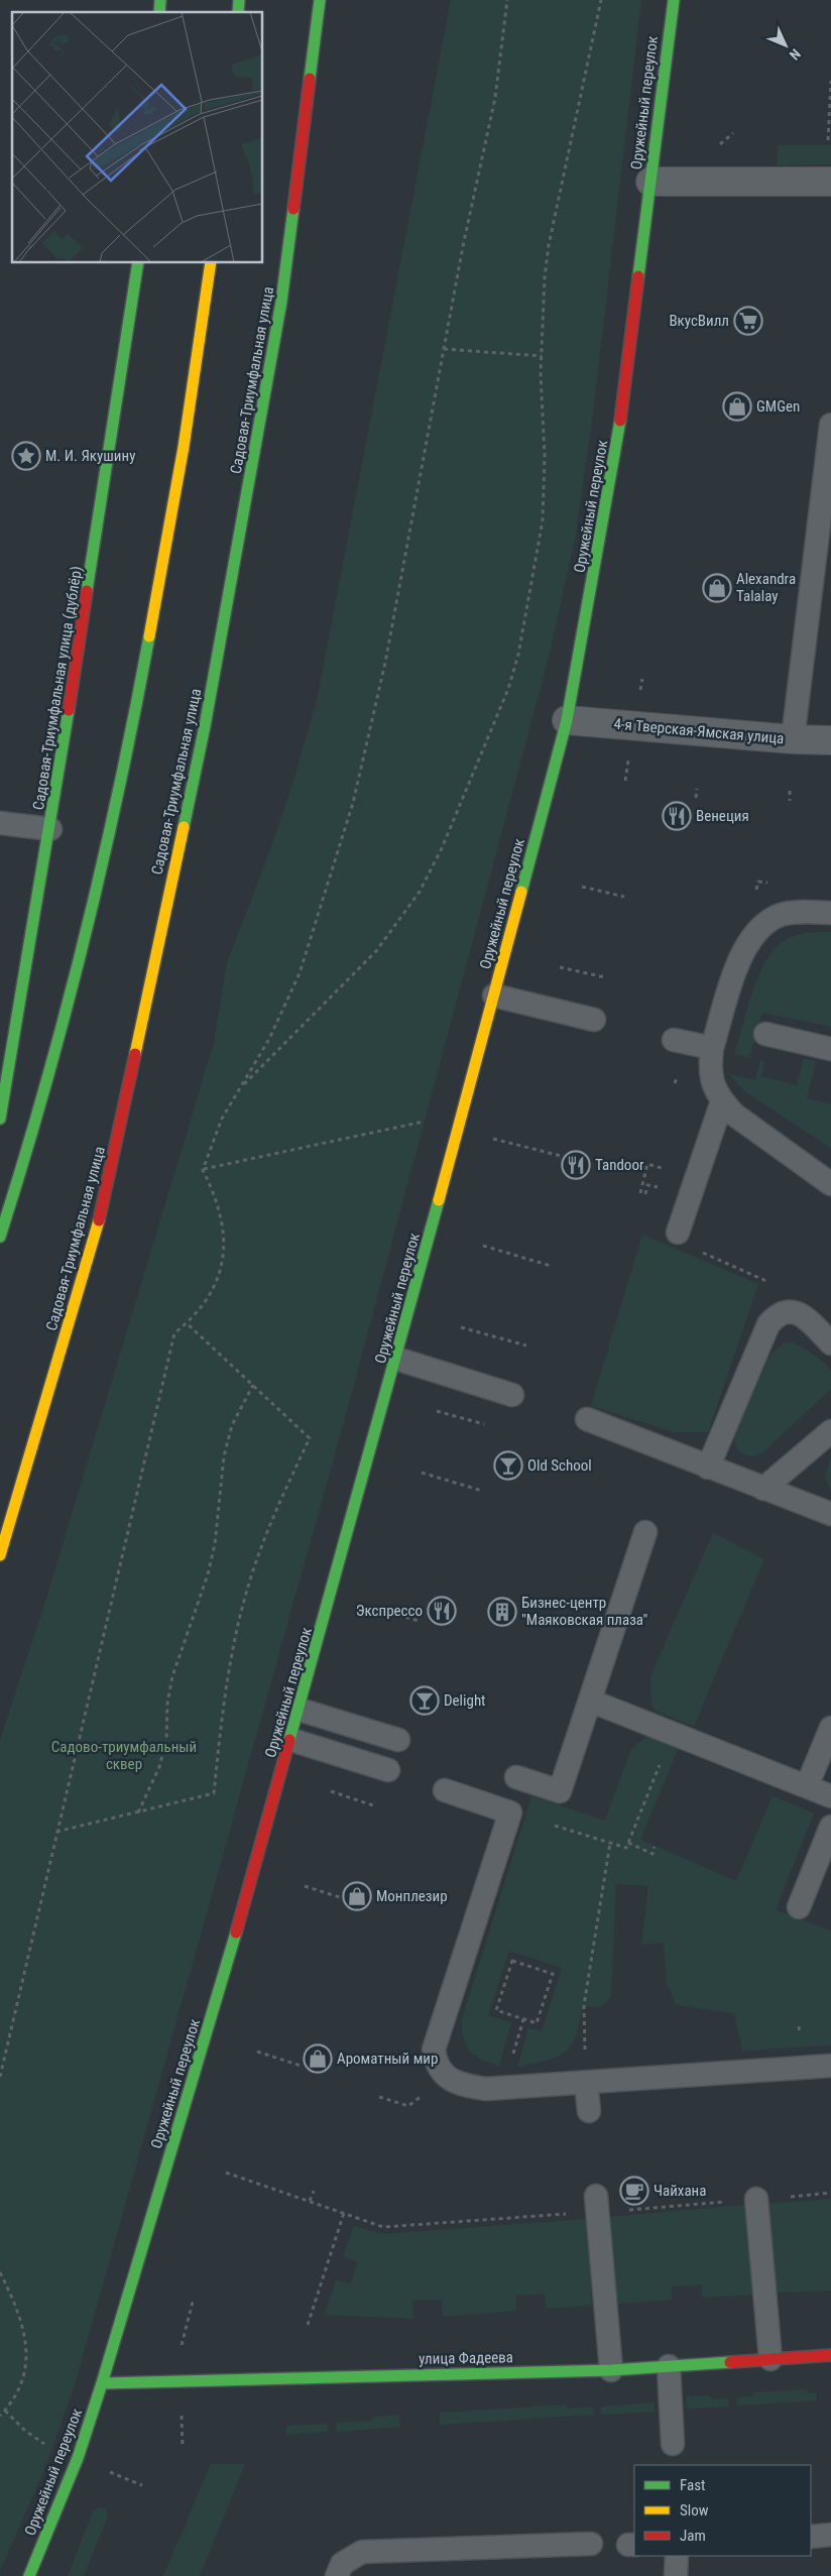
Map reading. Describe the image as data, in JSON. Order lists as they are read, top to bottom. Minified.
{"streets":{"main road":["Оружейный переулок","Садовая-Триумфальная улица","Садовая-Триумфальная улица (дублёр)","улица Фадеева"],"street":["4-я Тверская-Ямская улица"]},"crossings":[["Оружейный переулок","4-я Тверская-Ямская улица"],["Оружейный переулок","улица Фадеева"]],"parks":["Садово-триумфальный сквер"],"places":{"supermarket":["ВкусВилл"],"shop":["GMGen","Alexandra Talalay","Монплезир","Ароматный мир"],"place":["М. И. Якушину"],"restaurant":["Венеция","Tandoor","Экспрессо"],"bar":["Old School","Delight"],"building":["Бизнес-центр \"Маяковская плаза\""],"cafe":["Чайхана"]},"legend":["Fast","Slow","Jam"],"north":"bottom right"}
